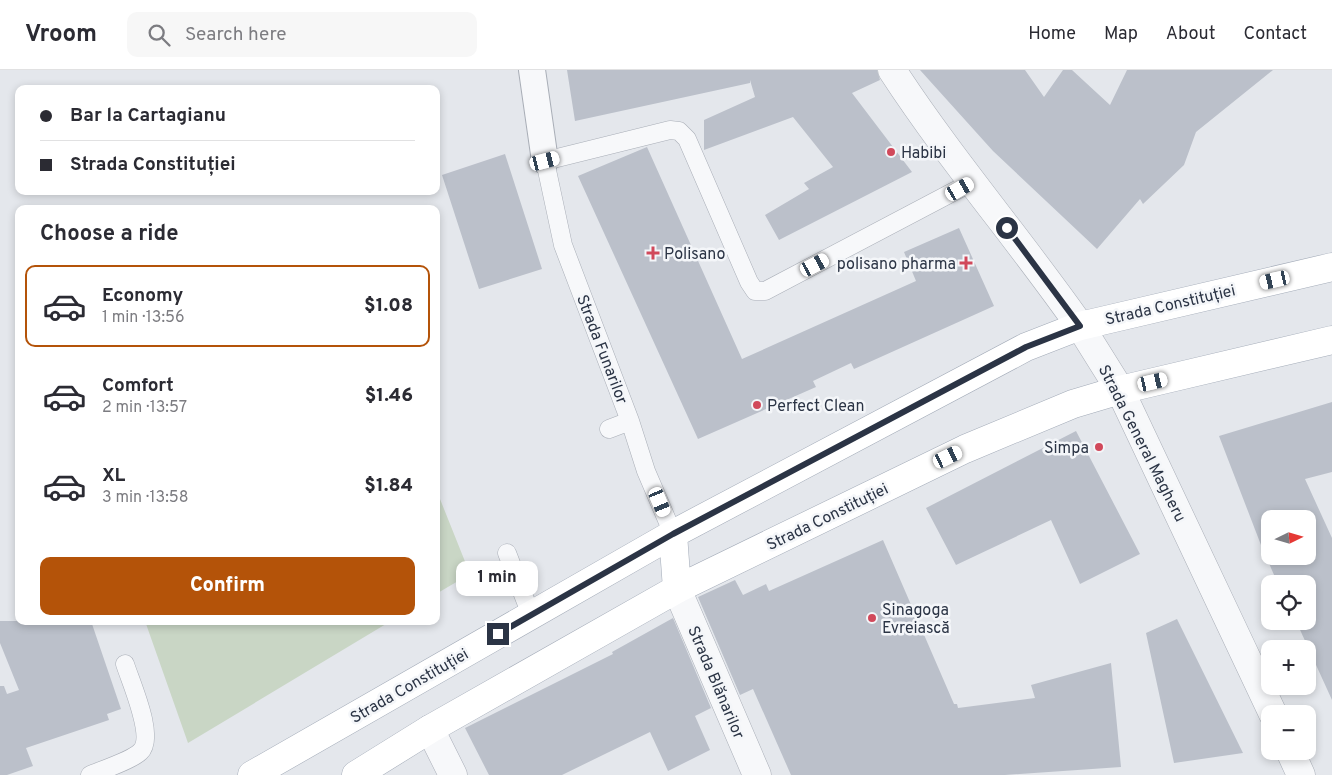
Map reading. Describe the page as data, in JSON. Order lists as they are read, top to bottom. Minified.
{"streets":{"main road":["Strada Constituției"],"street":["Strada General Magheru","Strada Blănarilor"],"lane":["Strada Funarilor"]},"crossings":[["Strada Constituției","Strada Funarilor"],["Strada Constituției","Strada General Magheru"],["Strada Constituției","Strada Blănarilor"]],"places":{"other":["Habibi","Perfect Clean","Simpa","Sinagoga Evreiască"],"health":["Polisano","polisano pharma"]},"north":"right","page":{"header":"Vroom","search":"Search here","nav":["Home","Map","About","Contact"],"banner":["Bar la Cartagianu","Strada Constituției"],"heading":"Choose a ride","list":[{"name":"Economy","note":"1 min · 13:56","value":"$1.08"},{"name":"Comfort","note":"2 min · 13:57","value":"$1.46"},{"name":"XL","note":"3 min · 13:58","value":"$1.84"}],"map_buttons":["+","−"],"buttons":"Confirm","bubble":"1 min"}}
